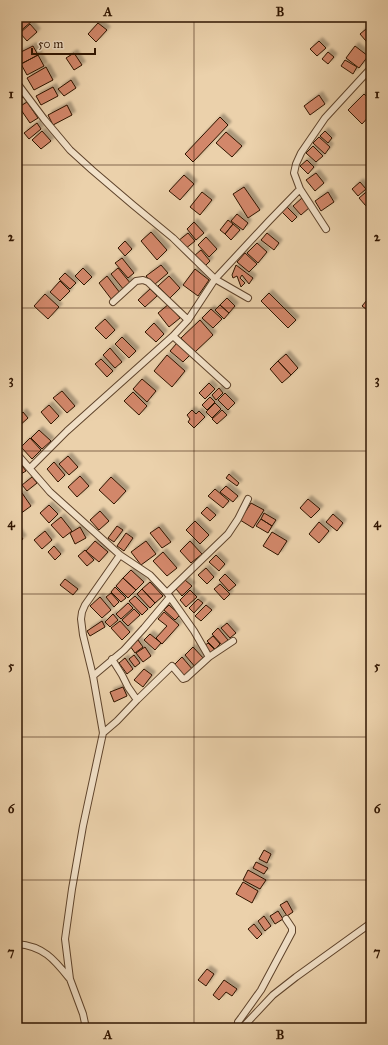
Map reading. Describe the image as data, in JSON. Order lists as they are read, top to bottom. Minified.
{"scale_bar":"50 m","grid":{"columns":["A","B"],"rows":["1","2","3","4","5","6","7"]}}
